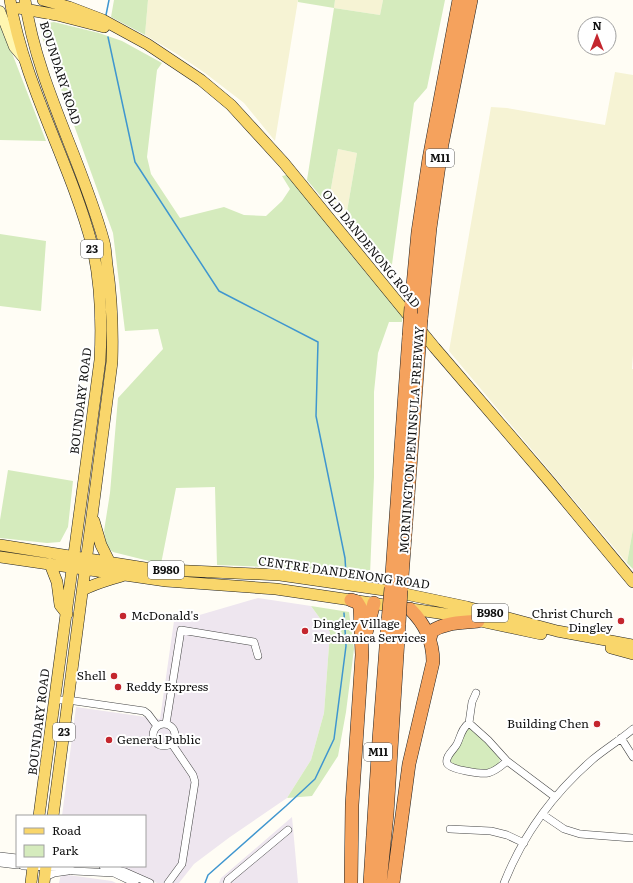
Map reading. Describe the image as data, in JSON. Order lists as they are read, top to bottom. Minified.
{"streets":{"highway":["M11","MORNINGTON PENINSULA FREEWAY"],"main road":["BOUNDARY ROAD","23","OLD DANDENONG ROAD","B980","CENTRE DANDENONG ROAD"]},"crossings":[["BOUNDARY ROAD","OLD DANDENONG ROAD"],["BOUNDARY ROAD","CENTRE DANDENONG ROAD"],["MORNINGTON PENINSULA FREEWAY","CENTRE DANDENONG ROAD"]],"places":["McDonald's","Christ Church Dingley","Dingley Village Mechanica Services","Shell","Reddy Express","Building Chen","General Public"],"legend":["Road","Park"],"north":"top"}
